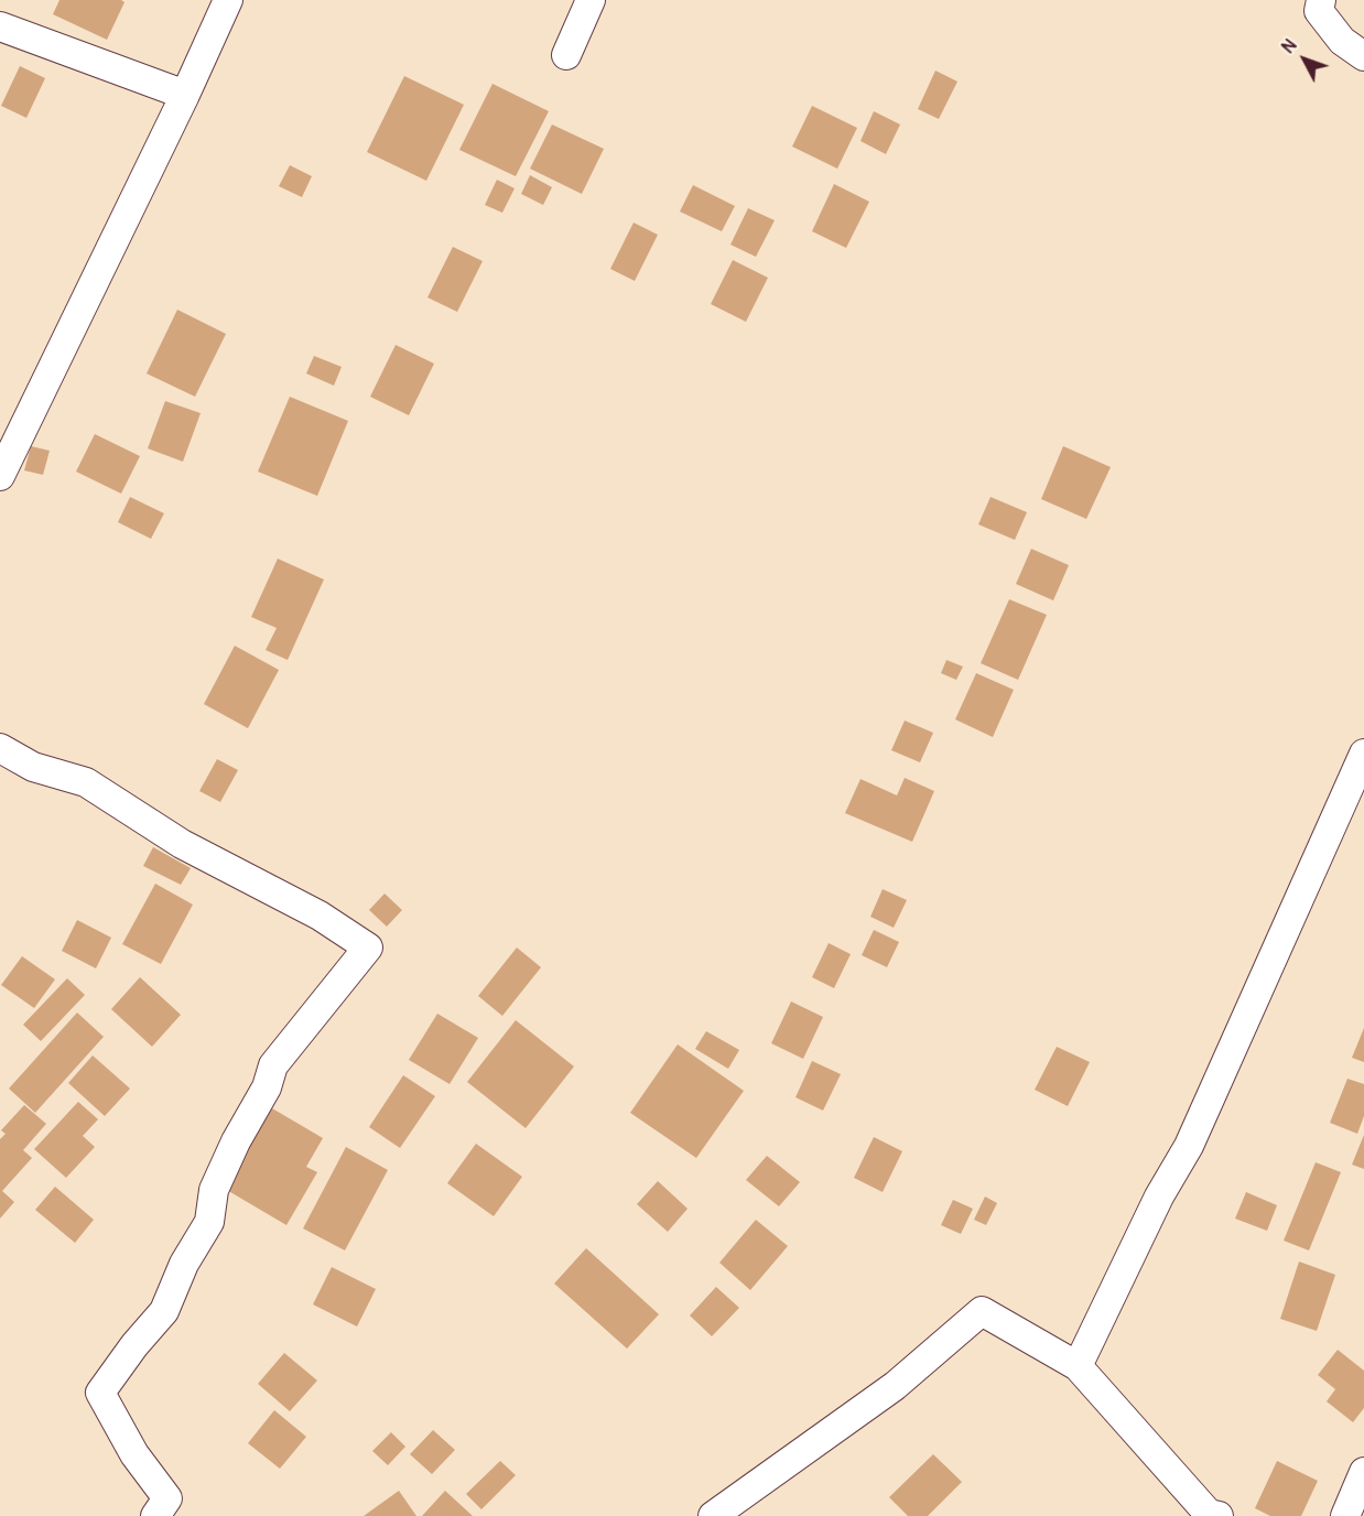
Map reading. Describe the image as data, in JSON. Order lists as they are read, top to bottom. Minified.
{"north":"top left"}
